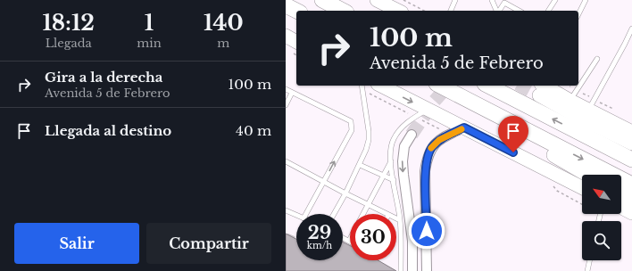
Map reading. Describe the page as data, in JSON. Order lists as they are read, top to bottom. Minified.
{"north":"top left","page":{"eta":["18:12","Llegada","1","min","140","m"],"turn":["100 m","Avenida 5 de Febrero"],"list":[{"name":"Gira a la derecha","note":"Avenida 5 de Febrero","value":"100 m"},{"name":"Llegada al destino","value":"40 m"}],"speed":"29 km/h","limit":"30","buttons":["Salir","Compartir"]}}
